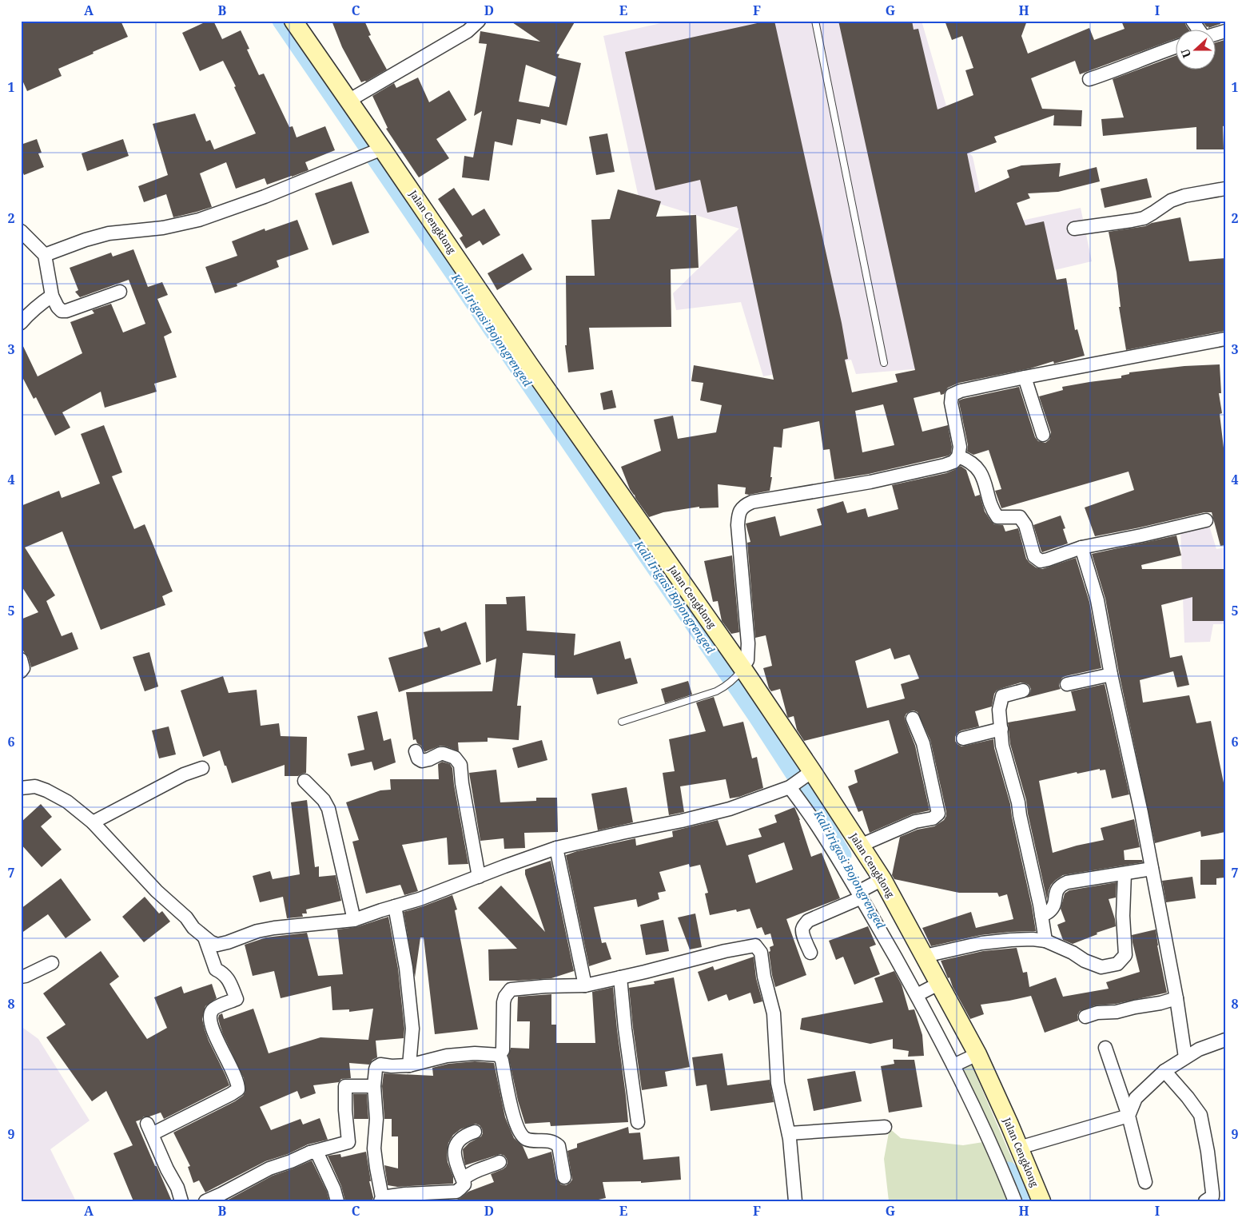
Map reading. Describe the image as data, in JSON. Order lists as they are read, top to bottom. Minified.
{"streets":{"main road":["Jalan Cengklong"]},"water":["Kali Irigasi Bojongrenged"],"north":"left","grid":{"columns":["A","B","C","D","E","F","G","H","I"],"rows":["1","2","3","4","5","6","7","8","9"]}}
